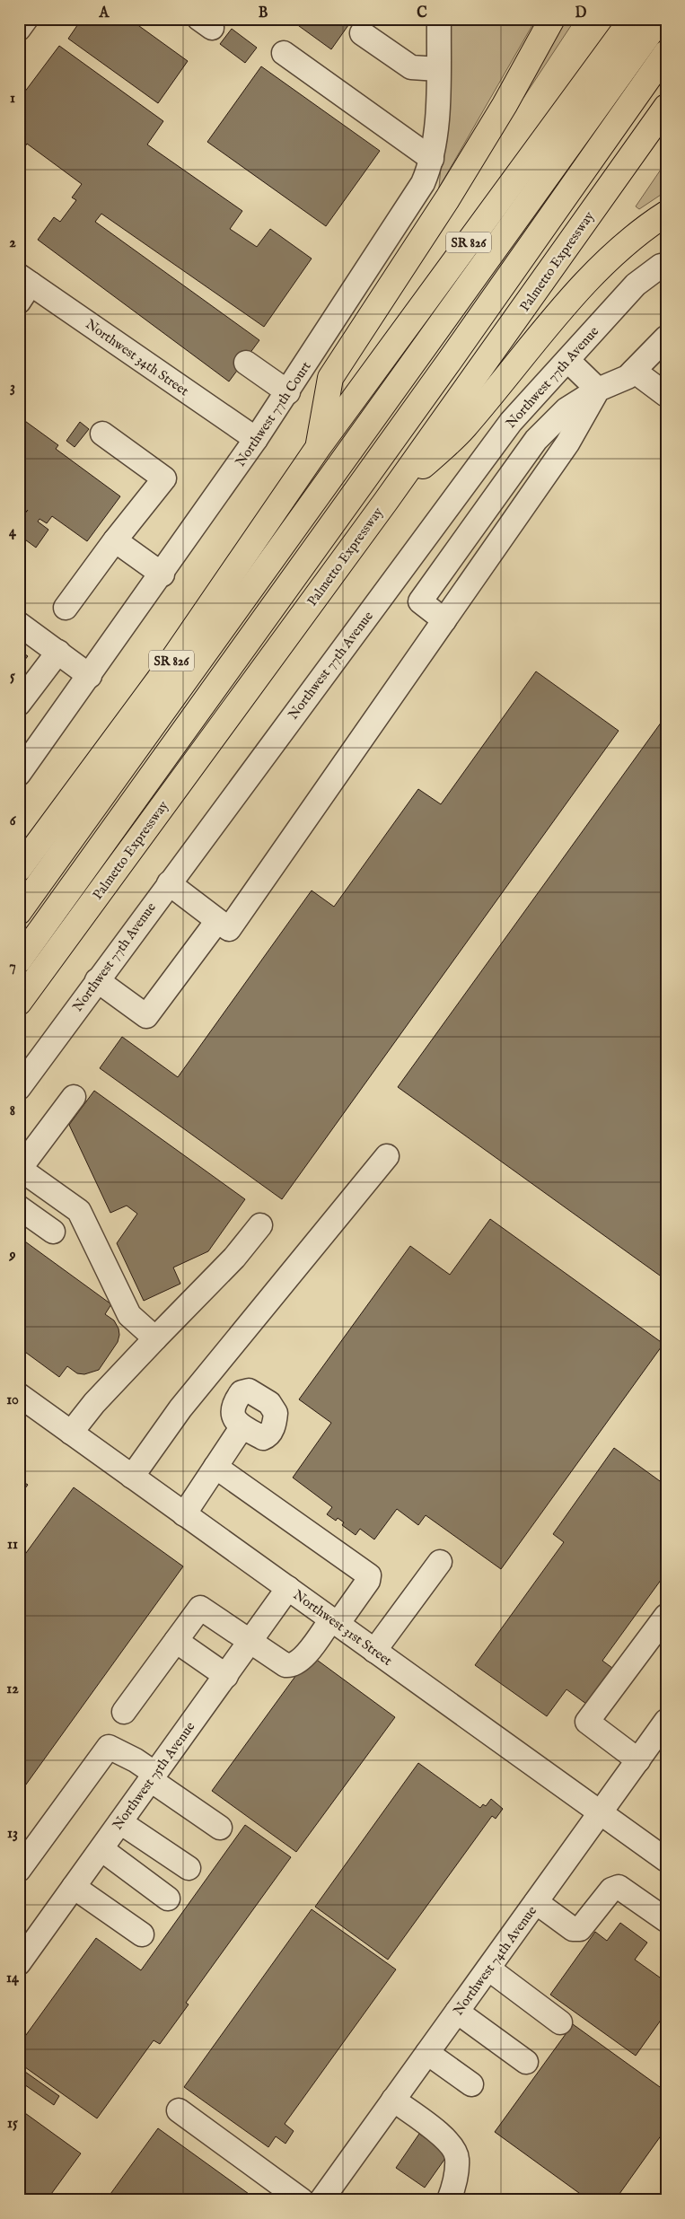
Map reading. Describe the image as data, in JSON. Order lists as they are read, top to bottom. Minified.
{"streets":{"highway":["SR 826","Palmetto Expressway"],"street":["Northwest 34th Street","Northwest 77th Avenue","Northwest 77th Court","Northwest 31st Street","Northwest 75th Avenue","Northwest 74th Avenue"]},"crossings":[["Northwest 34th Street","Northwest 77th Court"],["Northwest 31st Street","Northwest 75th Avenue"],["Northwest 31st Street","Northwest 74th Avenue"]],"grid":{"columns":["A","B","C","D"],"rows":["1","2","3","4","5","6","7","8","9","10","11","12","13","14","15"]}}
